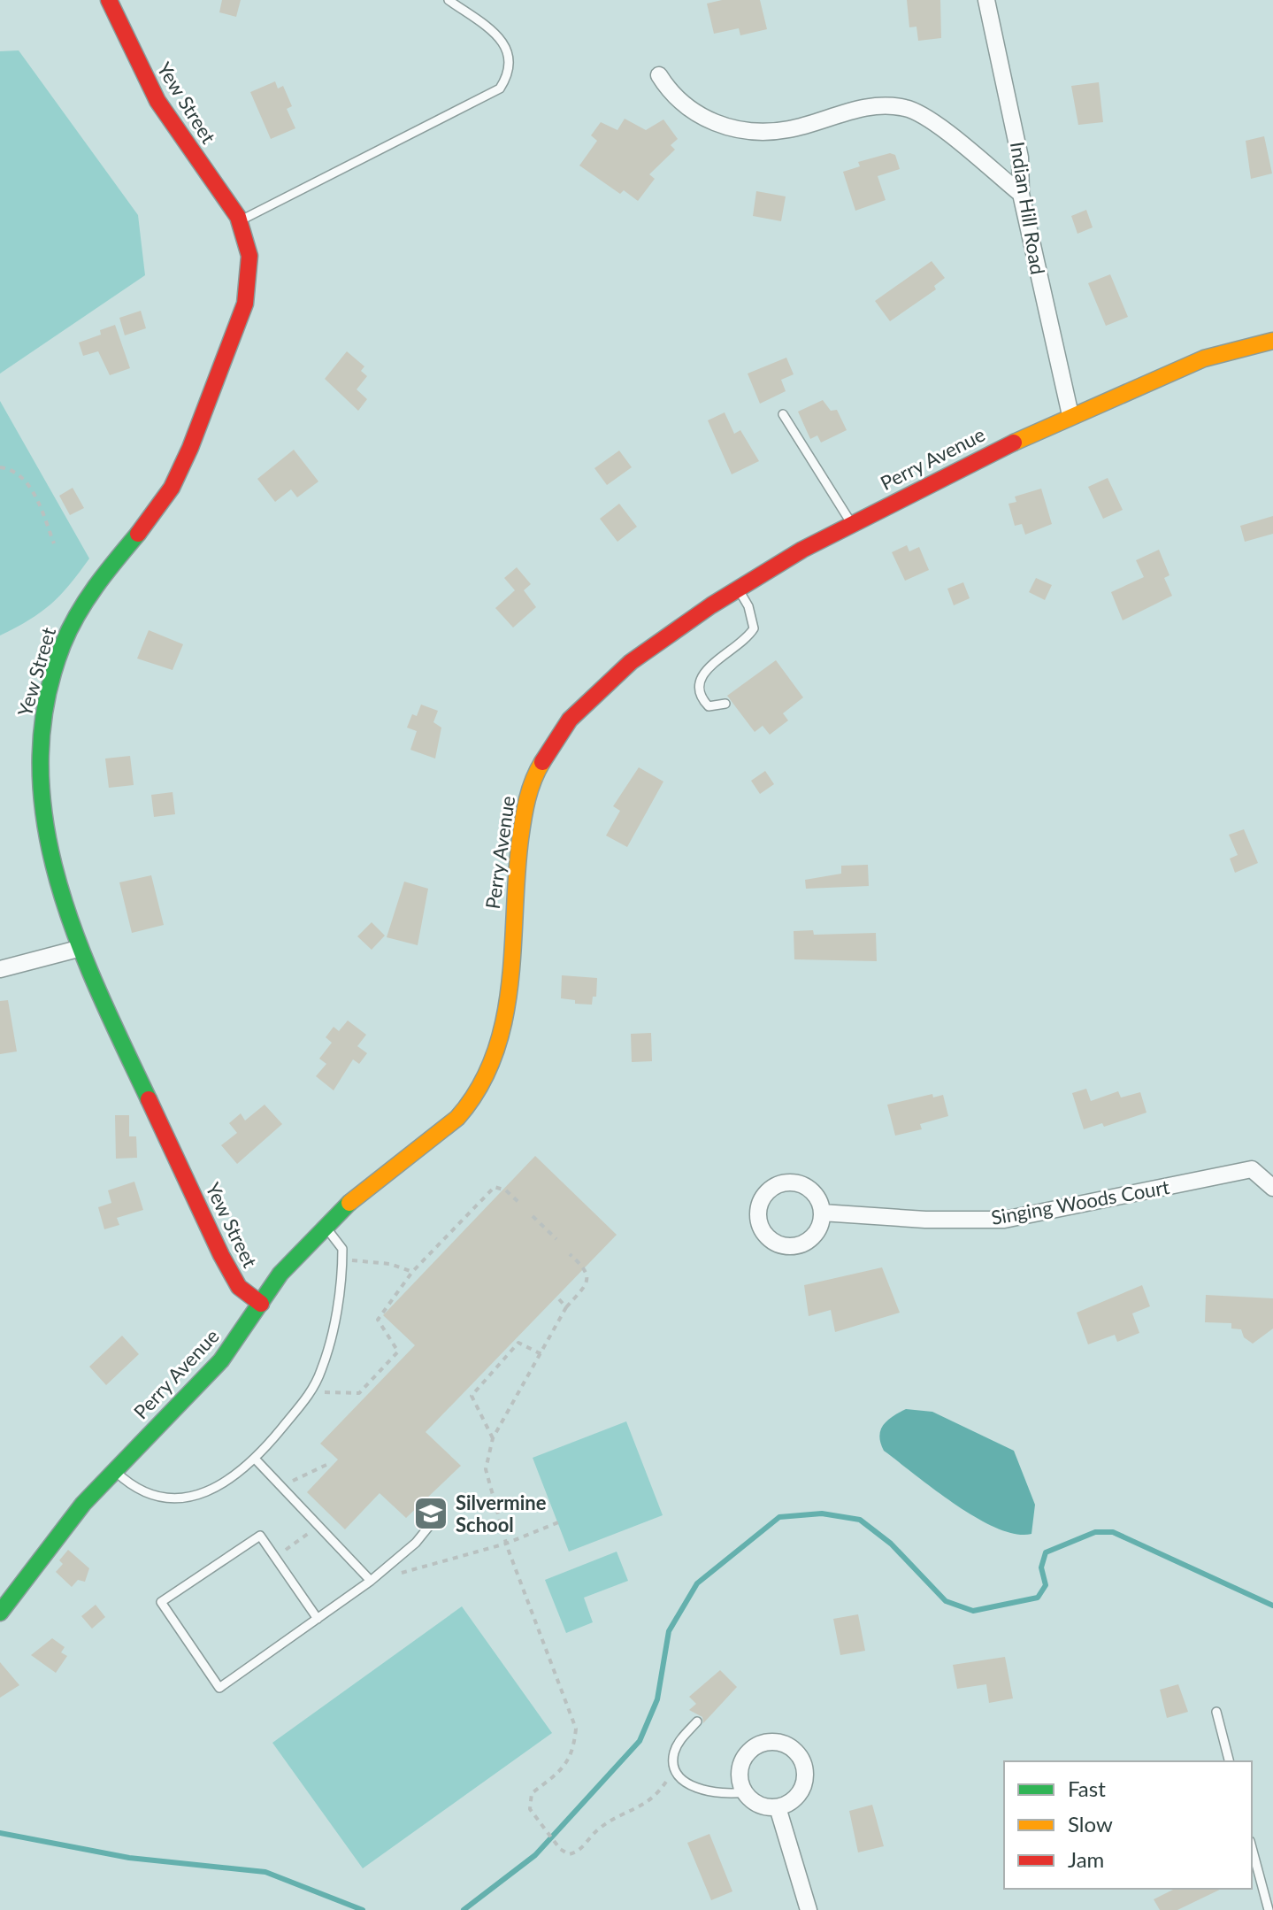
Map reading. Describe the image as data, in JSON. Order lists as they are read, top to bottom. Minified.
{"streets":{"street":["Yew Street","Indian Hill Road","Perry Avenue","Singing Woods Court"]},"crossings":[["Yew Street","Perry Avenue"],["Indian Hill Road","Perry Avenue"]],"places":{"school or university":["Silvermine School"]},"legend":["Fast","Slow","Jam"]}
